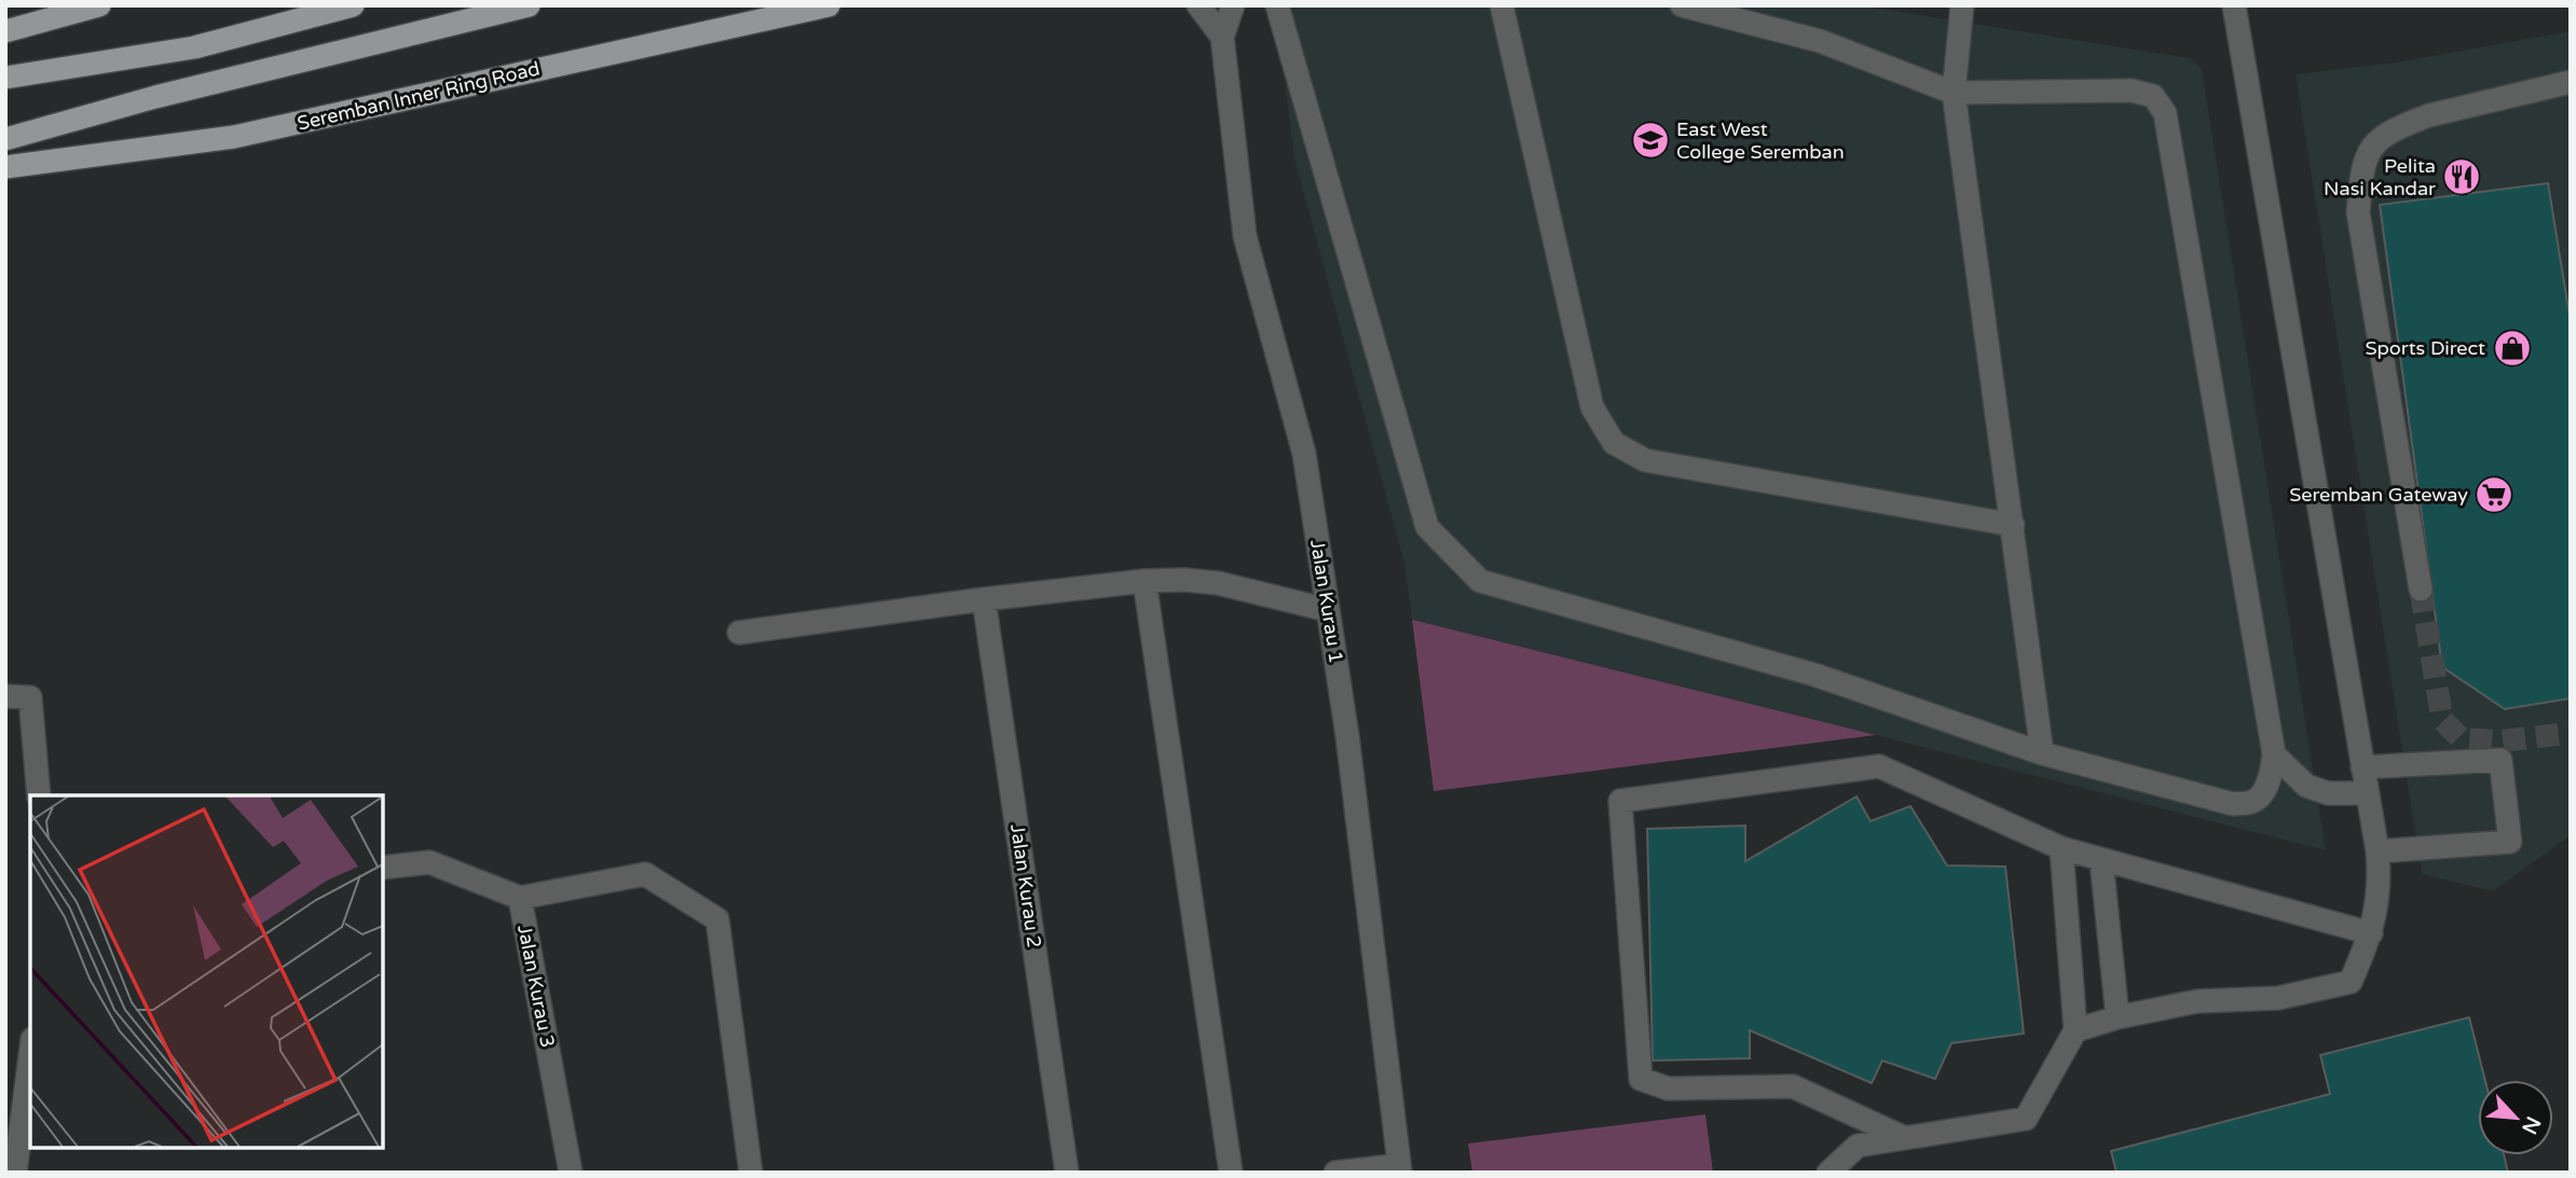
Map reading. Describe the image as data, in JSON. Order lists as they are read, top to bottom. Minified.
{"streets":{"main road":["Seremban Inner Ring Road"],"street":["Jalan Kurau 1","Jalan Kurau 2","Jalan Kurau 3"]},"places":{"school or university":["East West College Seremban"],"restaurant":["Pelita Nasi Kandar"],"shop":["Sports Direct"],"supermarket":["Seremban Gateway"]},"north":"bottom right"}
